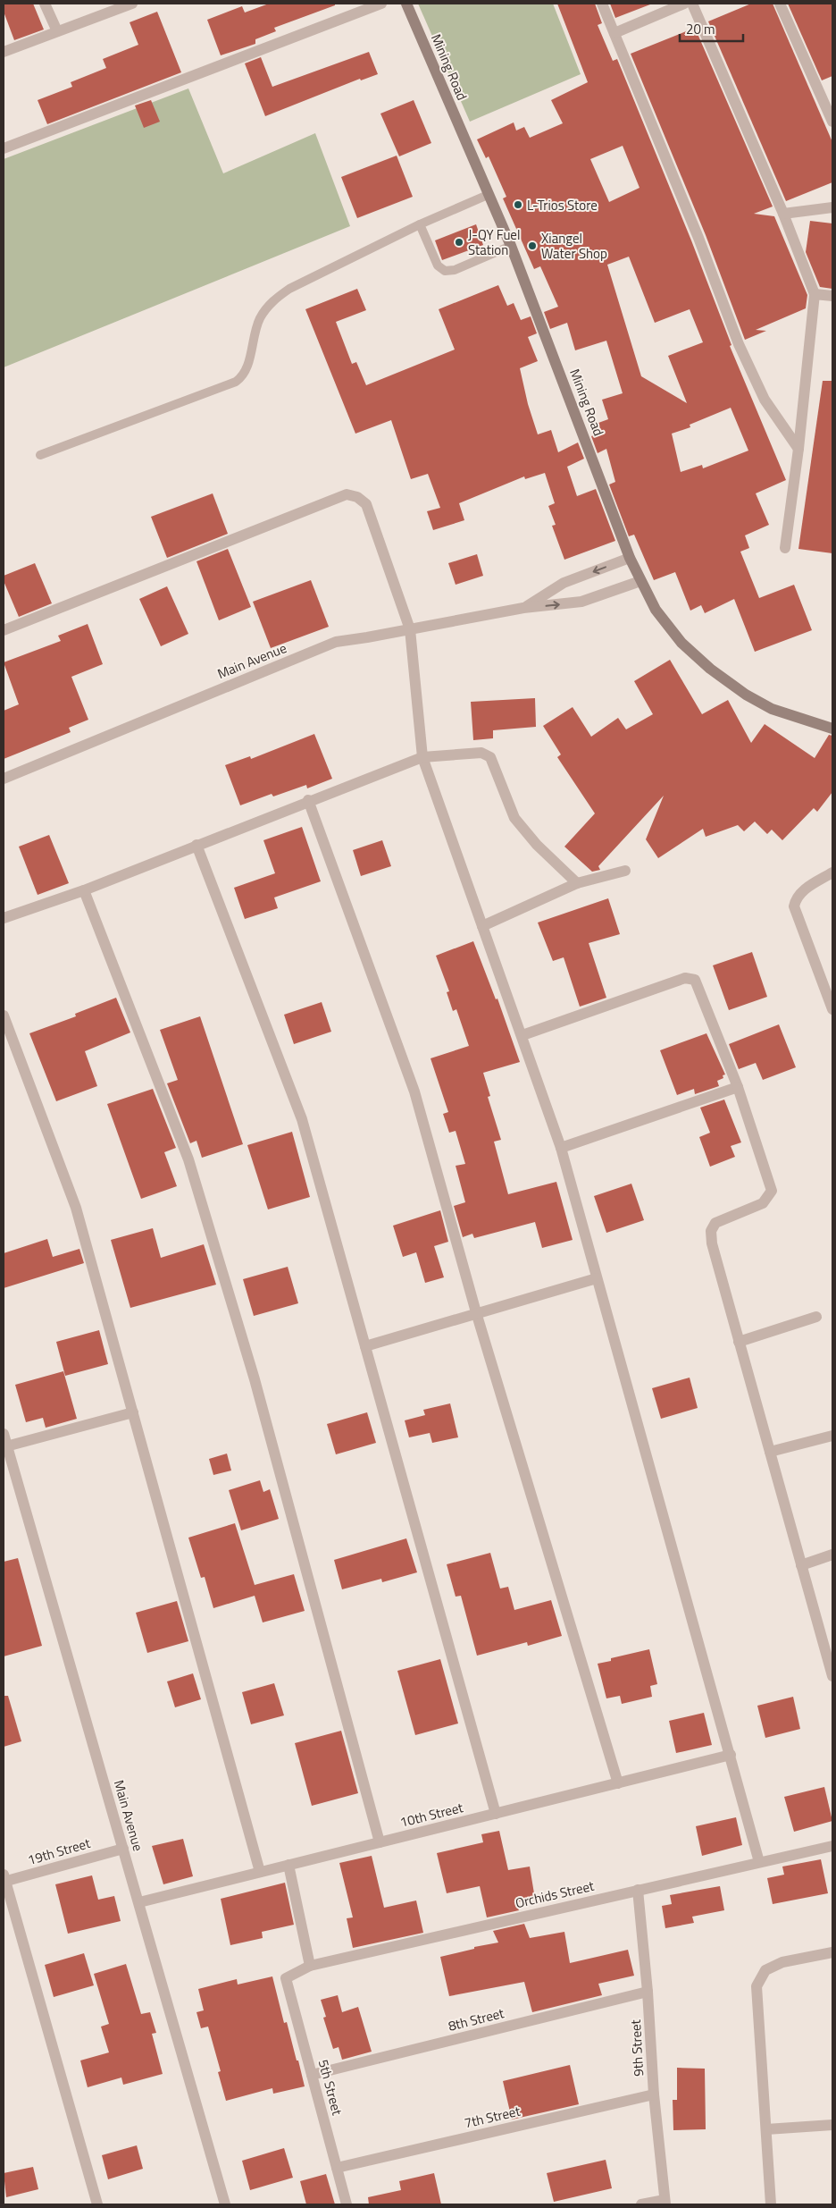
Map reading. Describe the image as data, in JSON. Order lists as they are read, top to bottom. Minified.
{"streets":{"street":["Mining Road","Main Avenue","10th Street","19th Street","Orchids Street","8th Street","9th Street","5th Street","7th Street"]},"crossings":[["Mining Road","Main Avenue"],["Main Avenue","10th Street"],["Main Avenue","19th Street"],["Orchids Street","9th Street"],["Orchids Street","5th Street"],["8th Street","9th Street"],["8th Street","5th Street"],["9th Street","7th Street"],["5th Street","7th Street"]],"places":["L-Trios Store","J-QY Fuel Station","Xiangel Water Shop"],"scale_bar":"20 m"}
